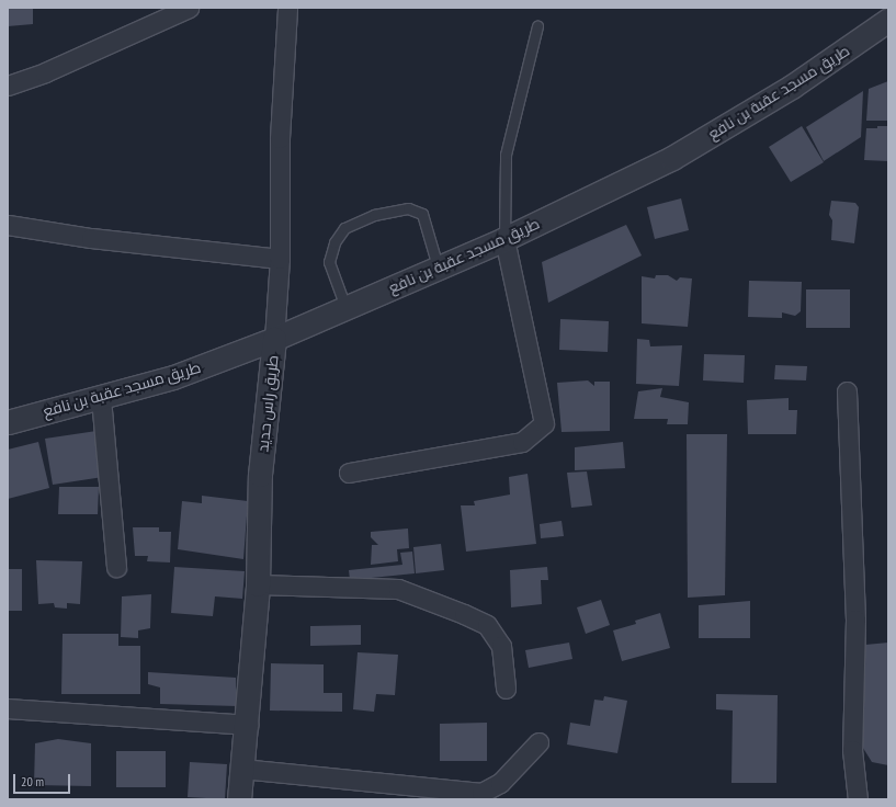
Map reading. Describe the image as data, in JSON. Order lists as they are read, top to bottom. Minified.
{"streets":{"street":["طريق مسجد عقبة بن نافع","طريق راس حديد"]},"crossings":[["طريق مسجد عقبة بن نافع","طريق راس حديد"]],"scale_bar":"20 m"}
